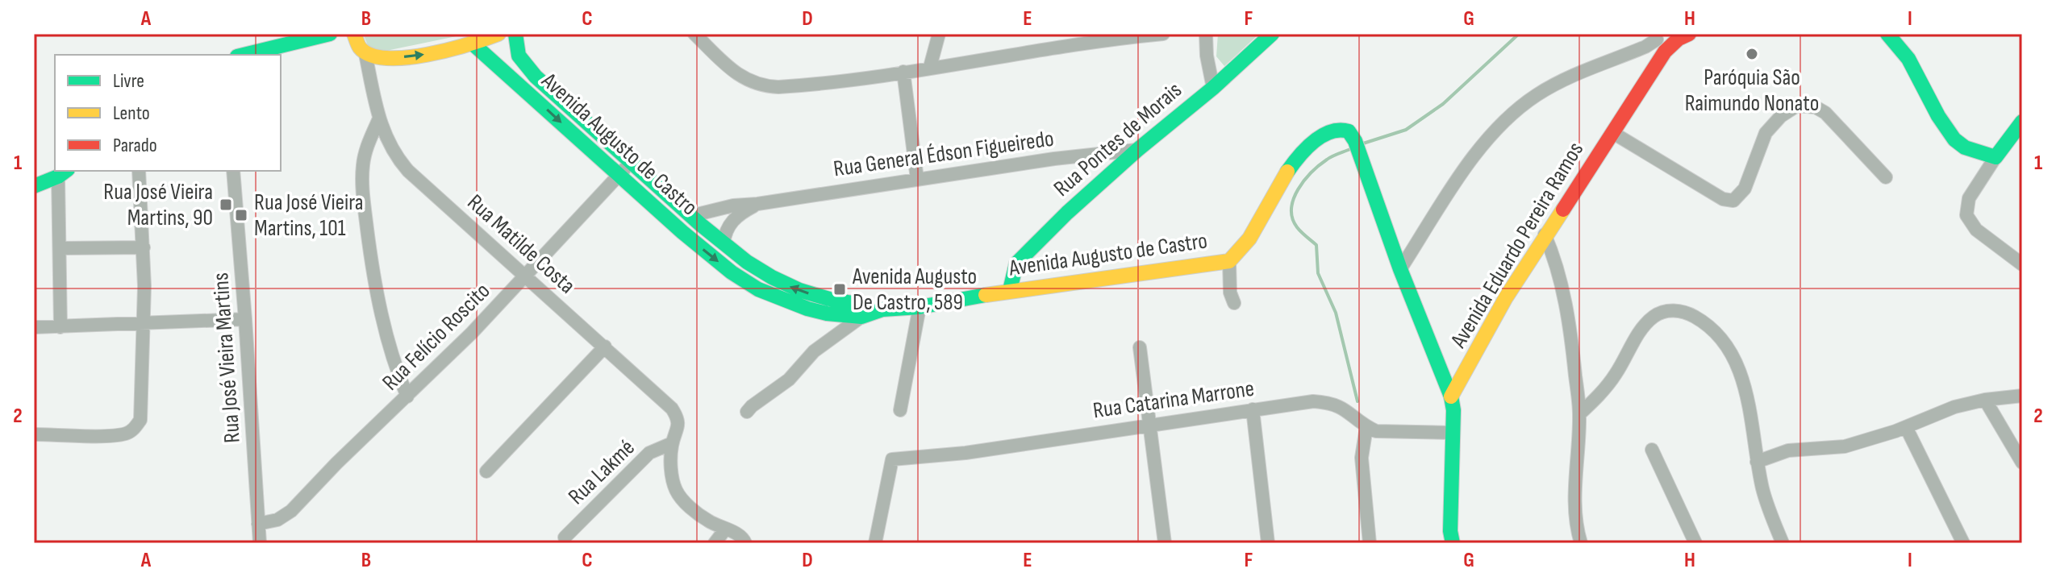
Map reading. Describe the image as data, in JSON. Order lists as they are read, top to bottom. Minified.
{"streets":{"street":["Rua Pontes de Morais","Avenida Augusto de Castro","Rua General Édson Figueiredo","Rua Matilde Costa","Avenida Eduardo Pereira Ramos","Rua Felício Roscito","Rua José Vieira Martins","Rua Catarina Marrone","Rua Lakmé"]},"crossings":[["Rua Pontes de Morais","Avenida Augusto de Castro"],["Rua Pontes de Morais","Rua General Édson Figueiredo"],["Avenida Augusto de Castro","Rua General Édson Figueiredo"],["Avenida Augusto de Castro","Rua Felício Roscito"],["Rua Matilde Costa","Rua Felício Roscito"],["Rua Matilde Costa","Rua Lakmé"],["Rua Felício Roscito","Rua José Vieira Martins"]],"places":{"other":["Paróquia São Raimundo Nonato"],"transit":["Rua José Vieira Martins, 90","Rua José Vieira Martins, 101","Avenida Augusto De Castro, 589"]},"legend":["Livre","Lento","Parado"],"grid":{"columns":["A","B","C","D","E","F","G","H","I"],"rows":["1","2"]}}
